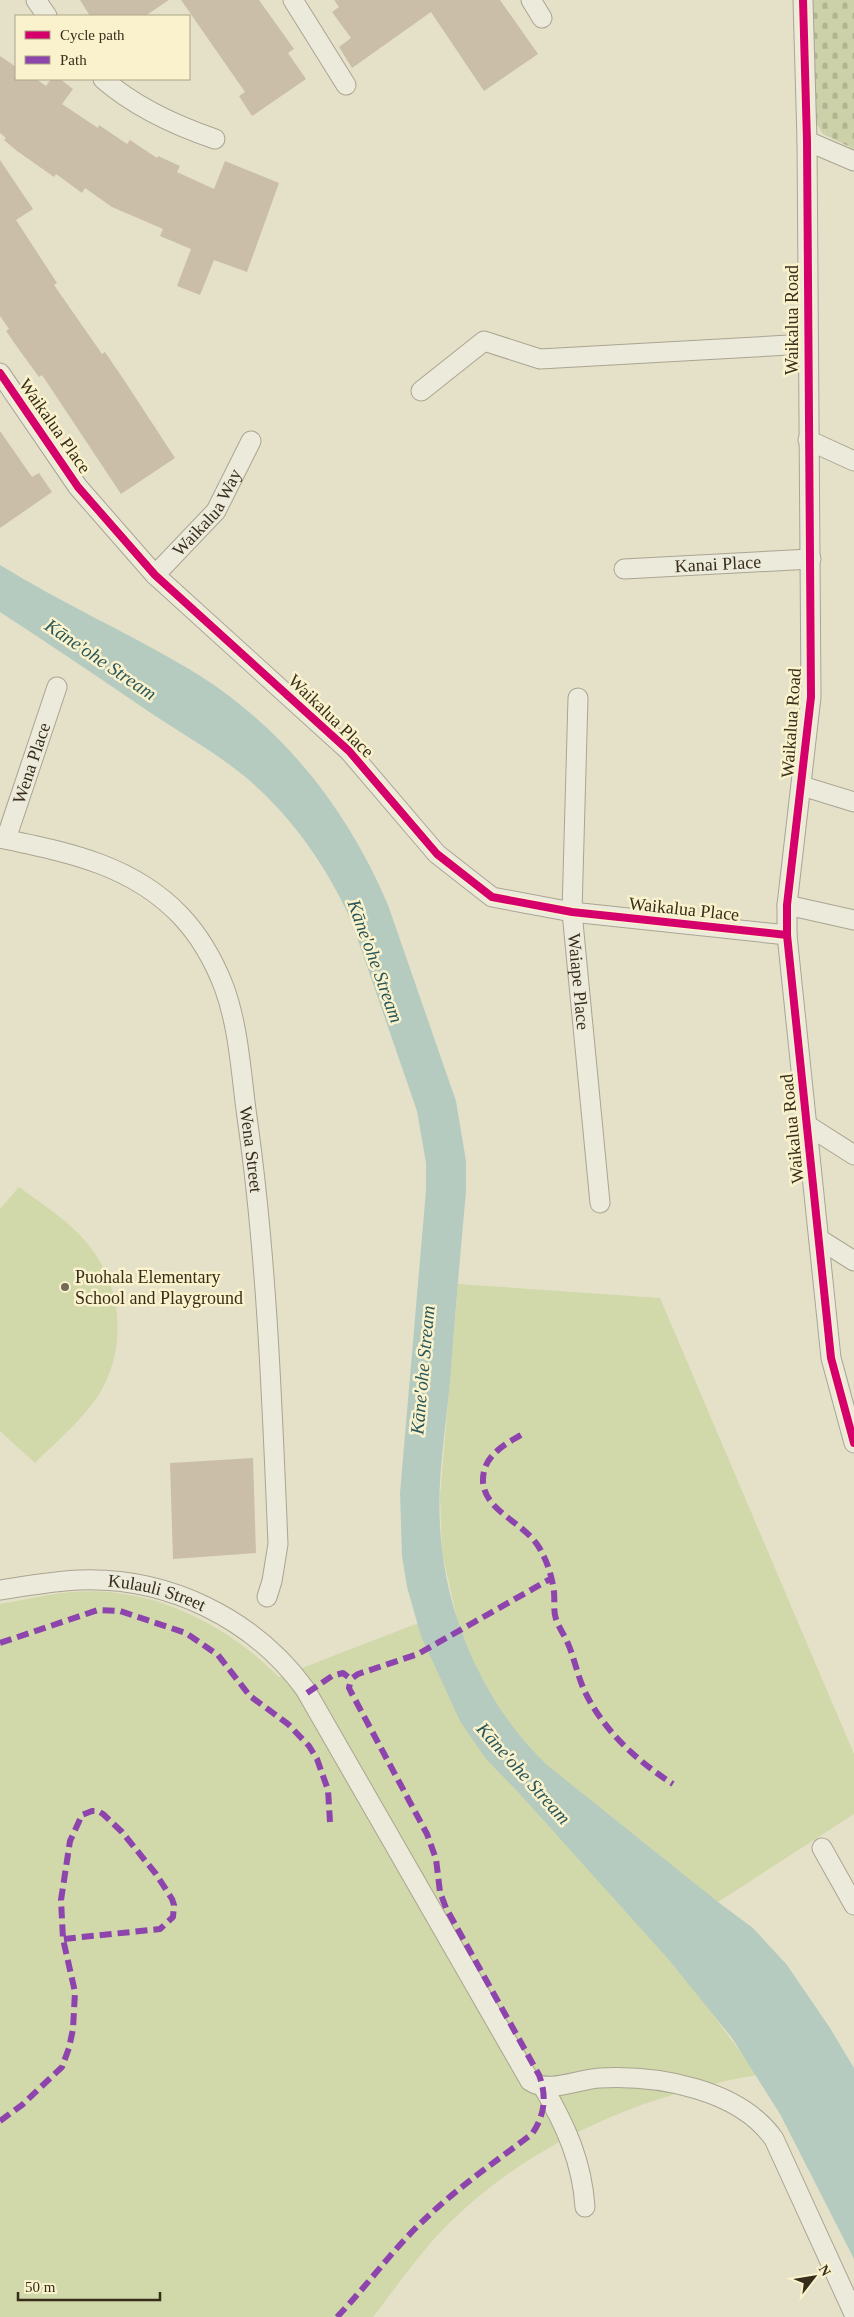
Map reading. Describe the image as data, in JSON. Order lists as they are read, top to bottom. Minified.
{"streets":{"street":["Waikalua Road","Waikalua Place","Waikalua Way","Kanai Place","Wena Place","Waiape Place","Wena Street","Kulauli Street"]},"crossings":[["Waikalua Road","Waikalua Place"],["Waikalua Road","Kanai Place"],["Waikalua Place","Waikalua Way"],["Waikalua Place","Waiape Place"],["Wena Place","Wena Street"]],"water":["Kāne'ohe Stream"],"places":["Puohala Elementary School and Playground"],"legend":["Cycle path","Path"],"scale_bar":"50 m","north":"top right"}
